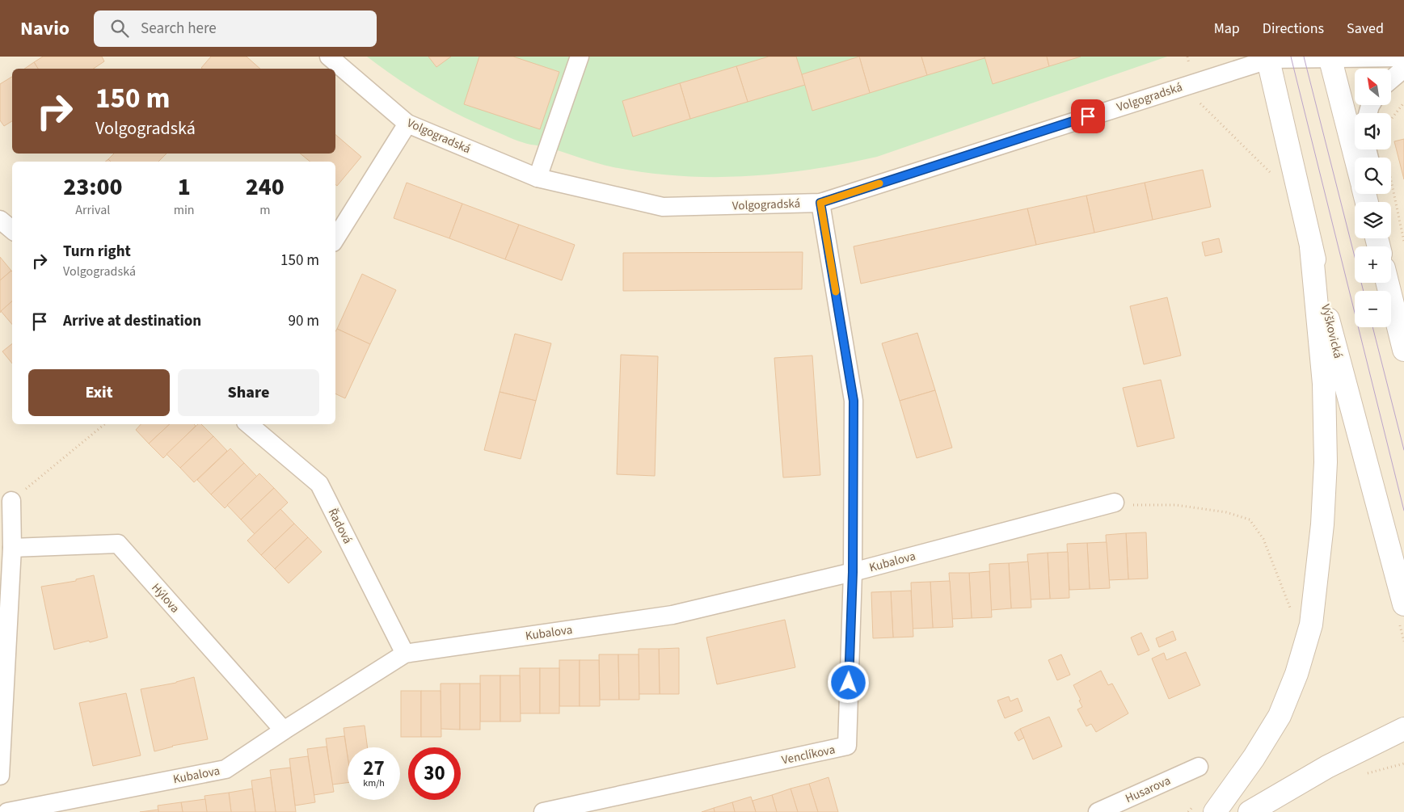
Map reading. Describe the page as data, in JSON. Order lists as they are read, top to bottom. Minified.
{"streets":{"street":["Volgogradská","Výškovická","Řadová","Kubalova","Hýlova","Venclíkova","Husarova"]},"crossings":[["Volgogradská","Výškovická"],["Volgogradská","Venclíkova"],["Řadová","Kubalova"],["Kubalova","Hýlova"],["Kubalova","Venclíkova"]],"north":"top left","page":{"header":"Navio","search":"Search here","nav":["Map","Directions","Saved"],"map_buttons":["+","−"],"turn":["150 m","Volgogradská"],"eta":["23:00","Arrival","1","min","240","m"],"list":[{"name":"Turn right","note":"Volgogradská","value":"150 m"},{"name":"Arrive at destination","value":"90 m"}],"buttons":["Exit","Share"],"speed":"27 km/h","limit":"30"}}
